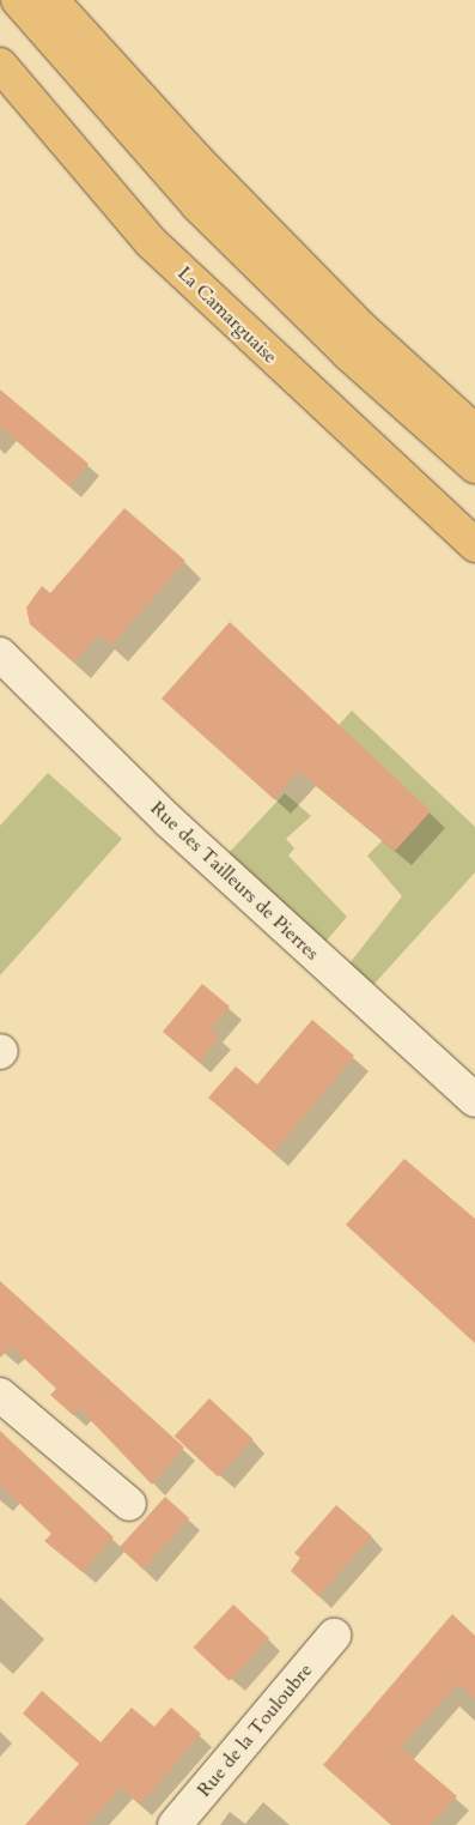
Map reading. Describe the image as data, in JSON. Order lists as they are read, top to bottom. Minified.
{"streets":{"highway":["La Camarguaise"],"street":["Rue des Tailleurs de Pierres","Rue de la Touloubre"]}}
